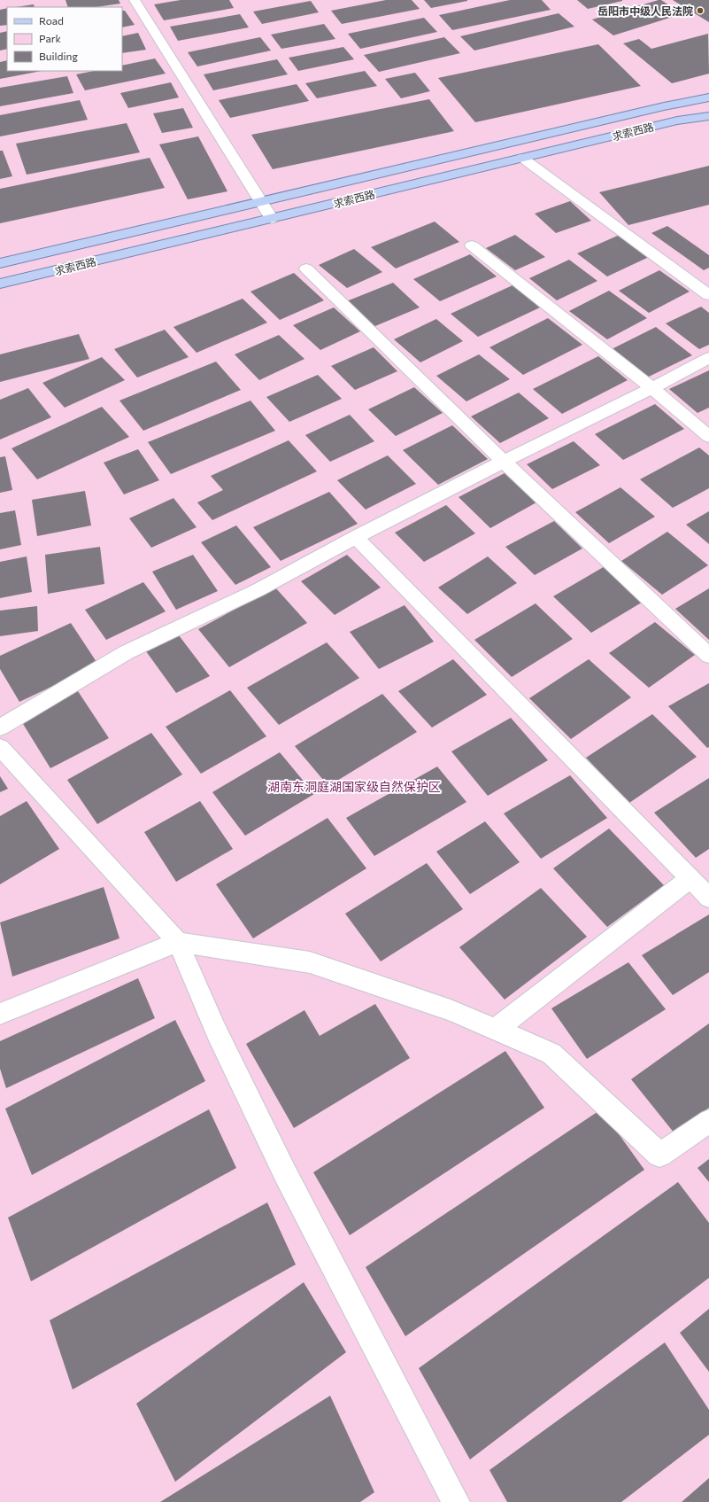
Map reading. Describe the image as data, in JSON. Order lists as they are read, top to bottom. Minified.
{"streets":{"main road":["求索西路"]},"parks":["湖南东洞庭湖国家级自然保护区"],"places":["岳阳市中级人民法院"],"legend":["Road","Park","Building"]}
